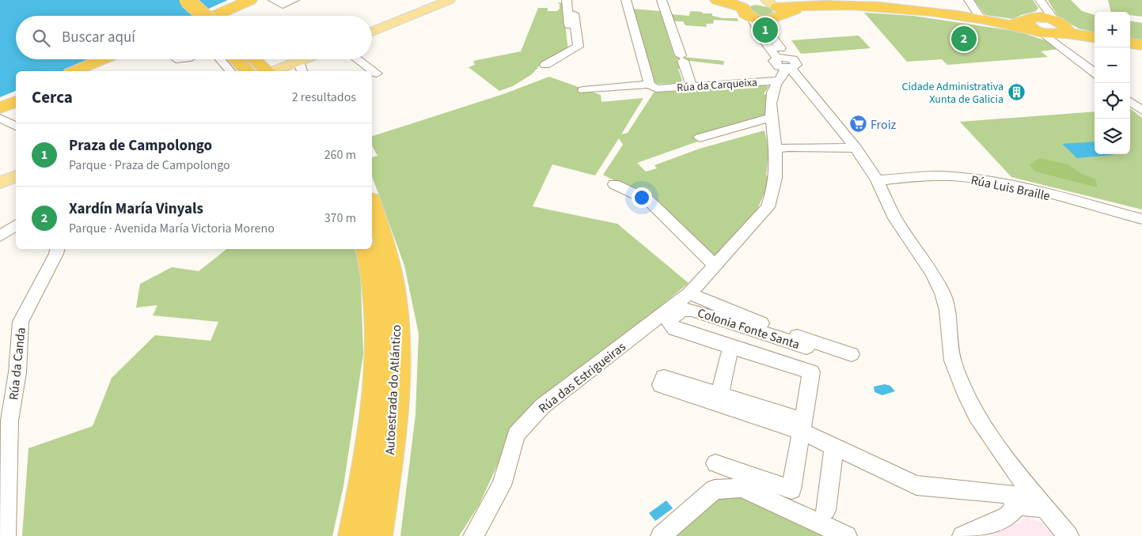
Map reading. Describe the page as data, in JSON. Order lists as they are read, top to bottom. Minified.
{"streets":{"highway":["Autoestrada do Atlántico"],"street":["Rúa da Carqueixa","Rúa Luis Braille","Colonia Fonte Santa","Rúa da Canda","Rúa das Estrigueiras"]},"crossings":[["Rúa da Carqueixa","Rúa das Estrigueiras"]],"places":{"building":["Cidade Administrativa Xunta de Galicia"],"supermarket":["Froiz"]},"page":{"map_buttons":["+","−"],"pins":["1","2"],"search":"Buscar aquí","heading":["Cerca","2 resultados"],"list":[{"mark":"1","name":"Praza de Campolongo","note":"Parque · Praza de Campolongo","value":"260 m"},{"mark":"2","name":"Xardín María Vinyals","note":"Parque · Avenida María Victoria Moreno","value":"370 m"}]}}
